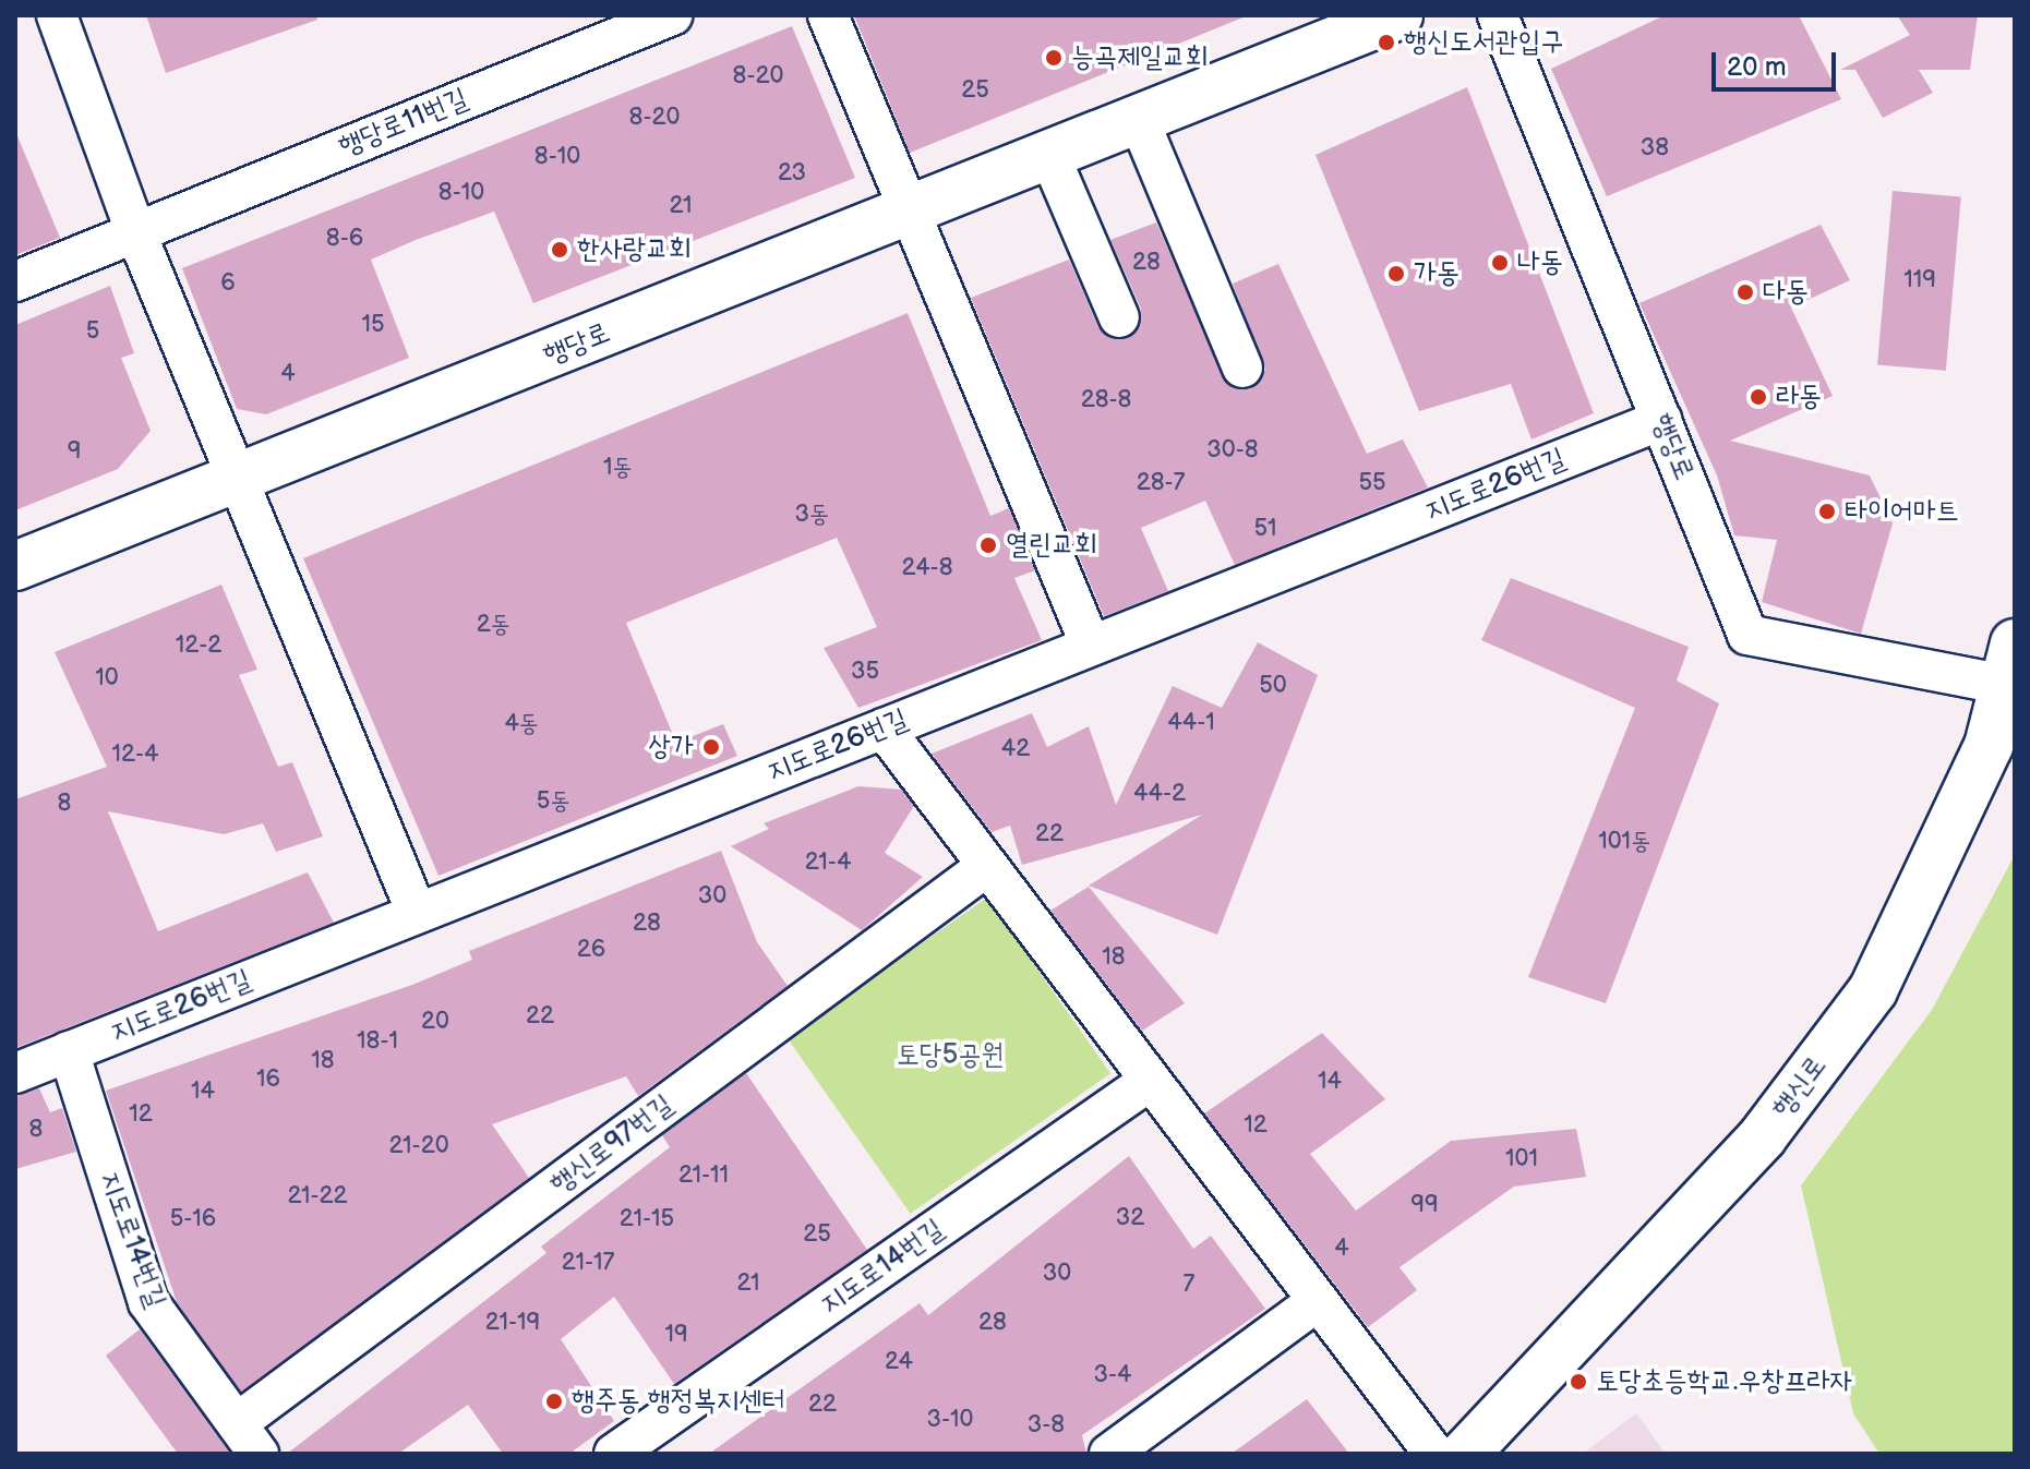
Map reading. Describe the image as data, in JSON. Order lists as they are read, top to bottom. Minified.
{"streets":{"street":["행당로11번길","행당로","지도로26번길","행신로","행신로97번길","지도로14번길"]},"crossings":[["행당로","지도로26번길"],["행당로","행신로"],["지도로26번길","지도로14번길"],["행신로97번길","지도로14번길"]],"parks":["토당5공원"],"places":["행신도서관입구","능곡제일교회","한사랑교회","나동","가동","다동","라동","타이어마트","열린교회","상가","토당초등학교.우창프라자","행주동 행정복지센터"],"house_numbers":["8-20","25","8-20","38","8-10","23","8-10","21","8-6","28","119","6","15","5","4","28-8","30-8","9","1동","28-7","55","3동","51","24-8","2동","12-2","35","10","50","44-1","4동","42","12-4","44-2","5동","8","22","101동","21-4","30","28","26","18","22","20","18-1","18","16","14","14","12","12","8","21-20","101","21-11","21-22","99","32","5-16","21-15","25","4","21-17","30","21","7","21-19","28","19","24","3-4","22","3-10","3-8"],"scale_bar":"20 m"}
